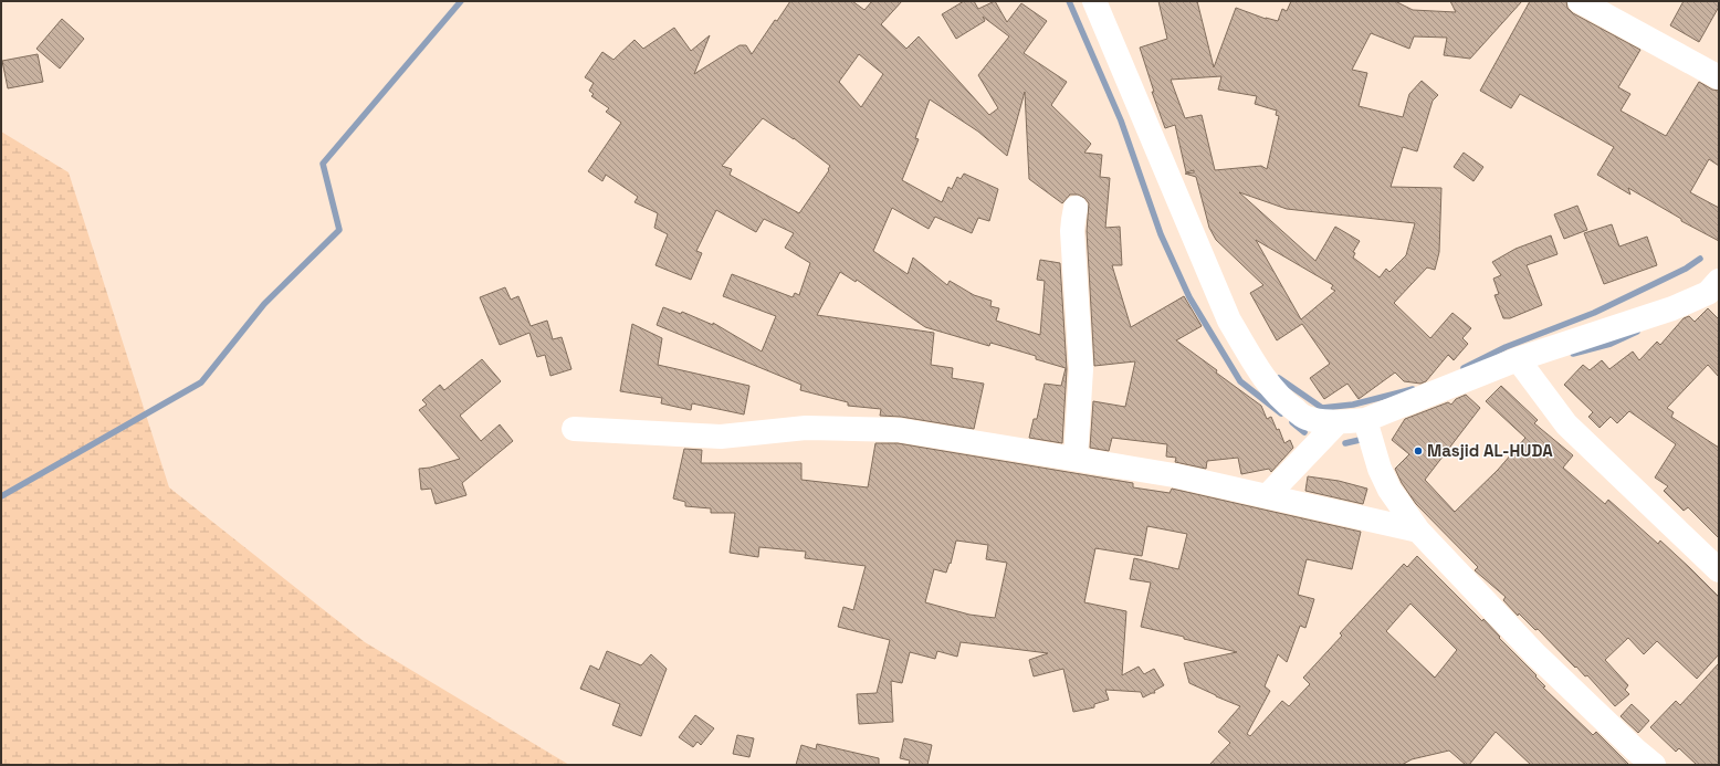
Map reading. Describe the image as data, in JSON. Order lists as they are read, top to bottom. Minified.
{"places":["Masjid AL-HUDA"]}
